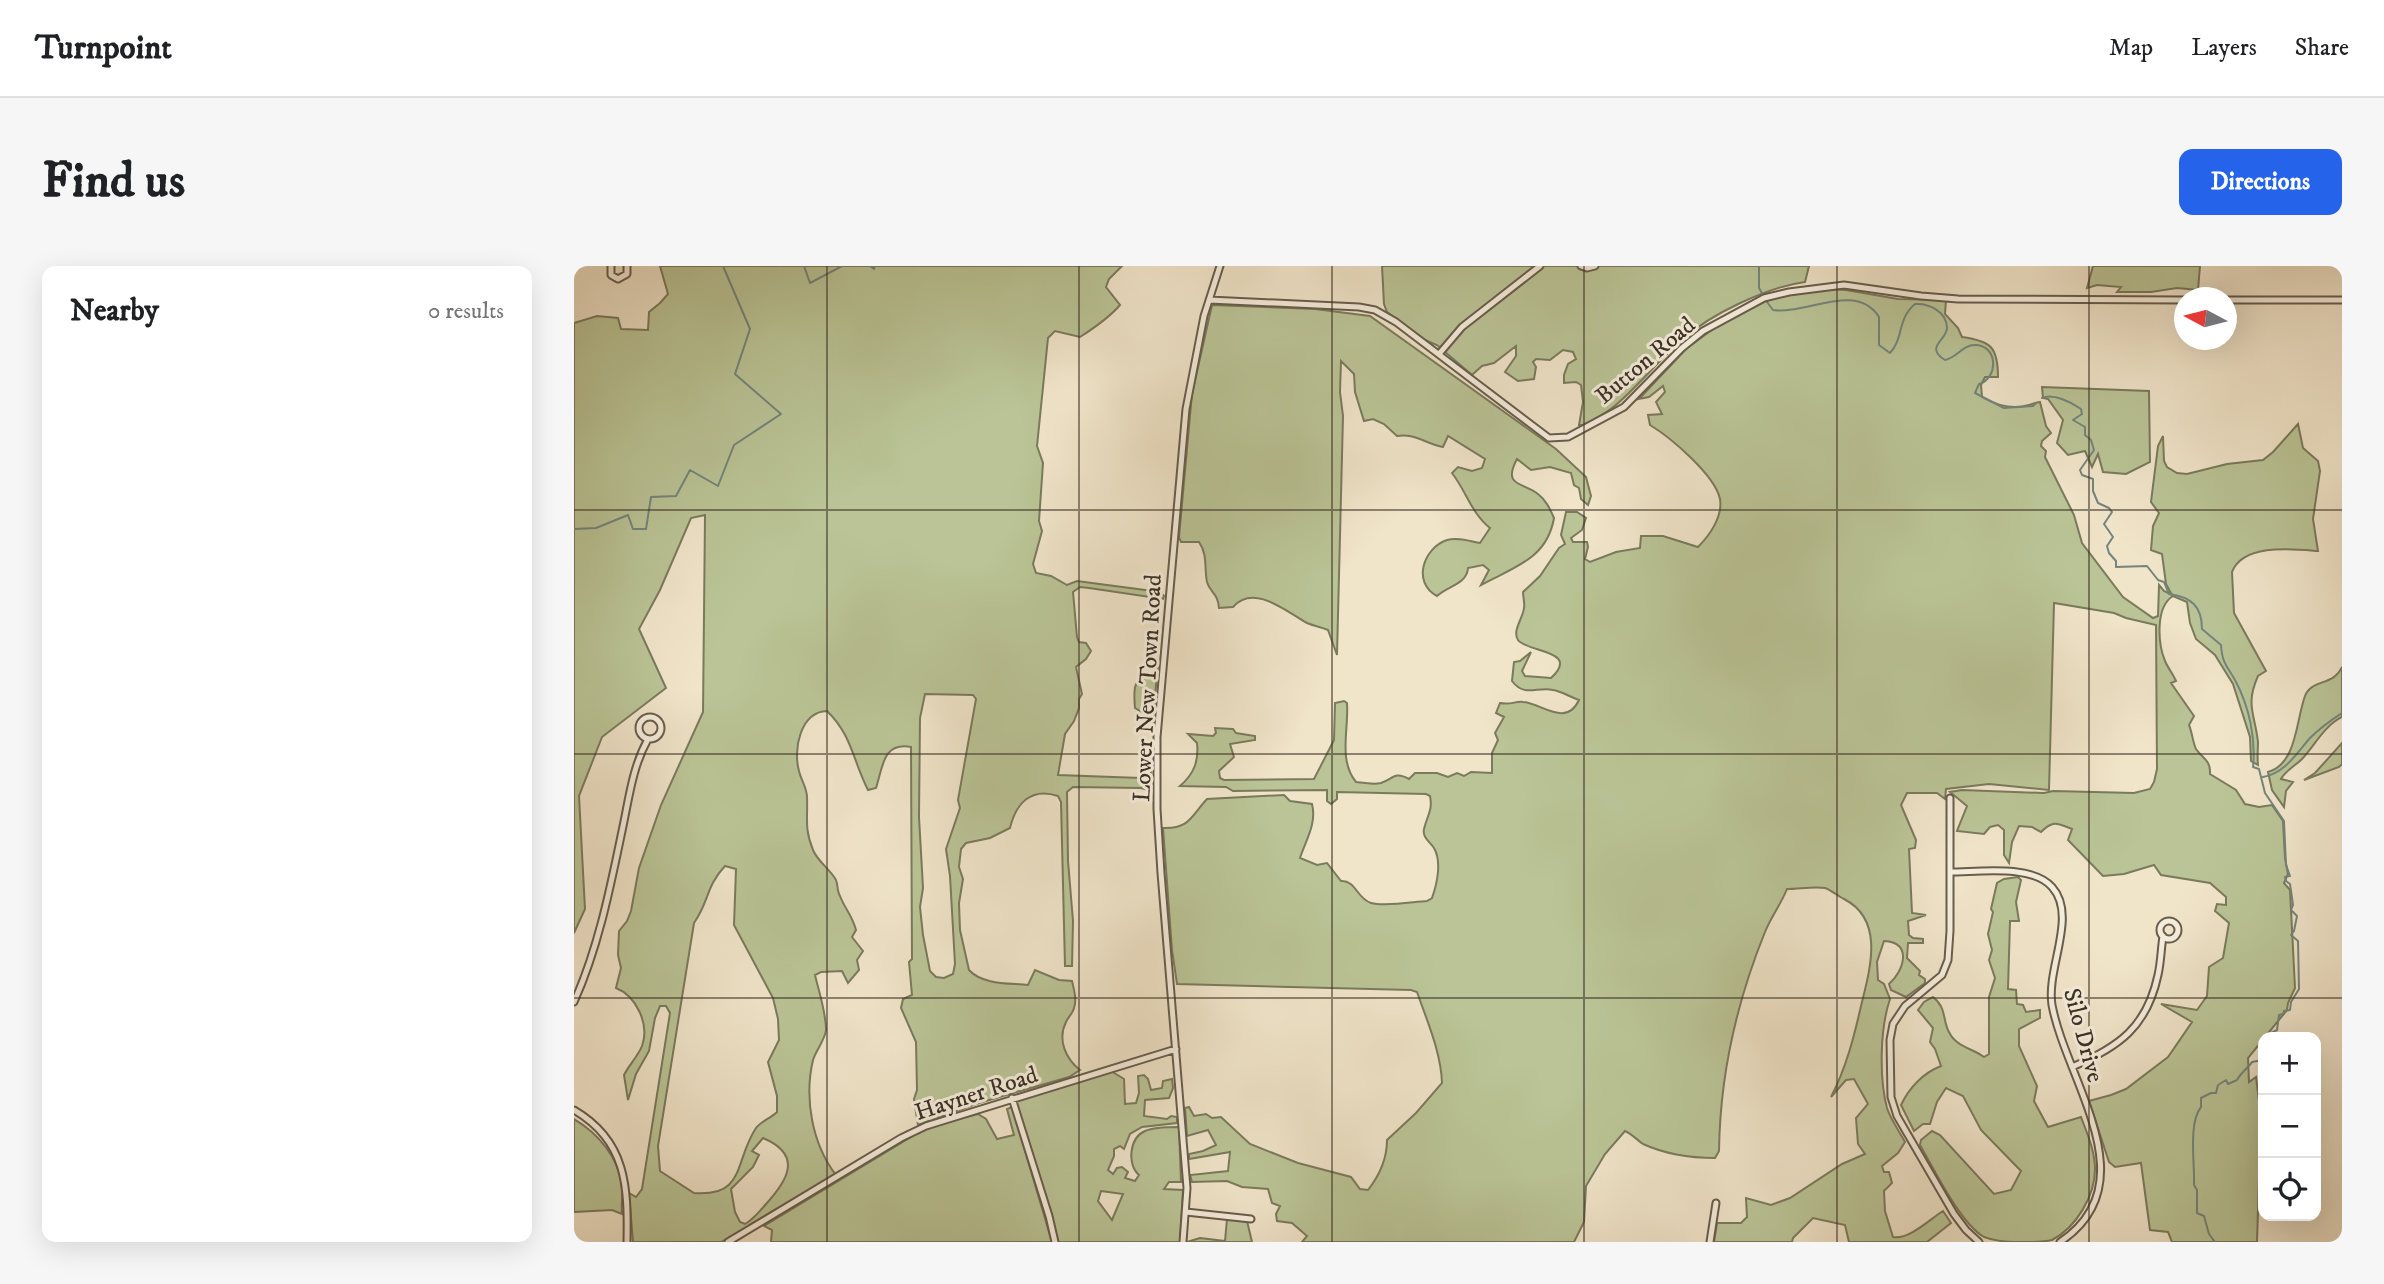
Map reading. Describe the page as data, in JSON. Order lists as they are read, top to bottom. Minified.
{"streets":{"street":["Button Road","Lower New Town Road","Silo Drive","Hayner Road"]},"crossings":[["Button Road","Lower New Town Road"],["Lower New Town Road","Hayner Road"]],"north":"left","page":{"header":"Turnpoint","nav":["Map","Layers","Share"],"buttons":"Directions","title":"Find us","heading":["Nearby","0 results"],"map_buttons":["+","−"]}}
